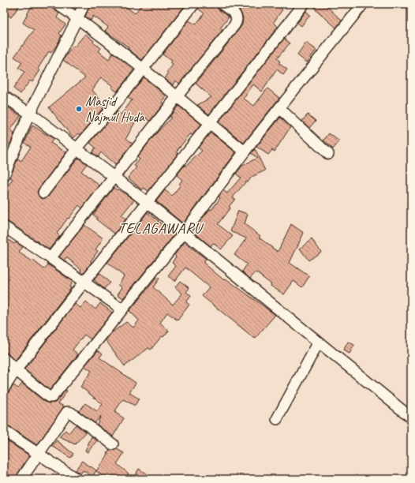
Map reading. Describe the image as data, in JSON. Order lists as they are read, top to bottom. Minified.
{"districts":["TELAGAWARU"],"places":["Masjid Najmul Huda"]}
